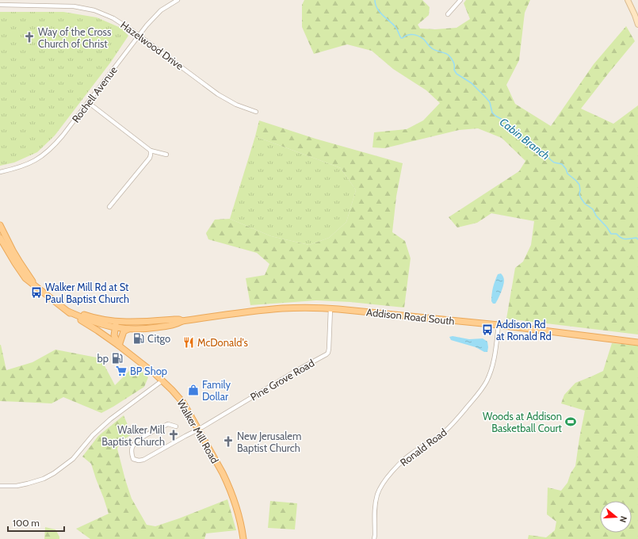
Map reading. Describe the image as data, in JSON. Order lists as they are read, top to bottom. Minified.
{"streets":{"main road":["Addison Road South","Walker Mill Road"],"street":["Hazelwood Drive","Rochell Avenue","Pine Grove Road","Ronald Road"]},"crossings":[["Hazelwood Drive","Rochell Avenue"],["Addison Road South","Pine Grove Road"],["Addison Road South","Walker Mill Road"],["Addison Road South","Ronald Road"],["Pine Grove Road","Walker Mill Road"]],"water":["Cabin Branch"],"places":{"church":["Way of the Cross Church of Christ","Walker Mill Baptist Church","New Jerusalem Baptist Church"],"bus stop":["Walker Mill Rd at St Paul Baptist Church","Addison Rd at Ronald Rd"],"fuel station":["Citgo","bp"],"restaurant":["McDonald's"],"supermarket":["BP Shop"],"shop":["Family Dollar"],"sports":["Woods at Addison Basketball Court"]},"scale_bar":"100 m","north":"right"}
